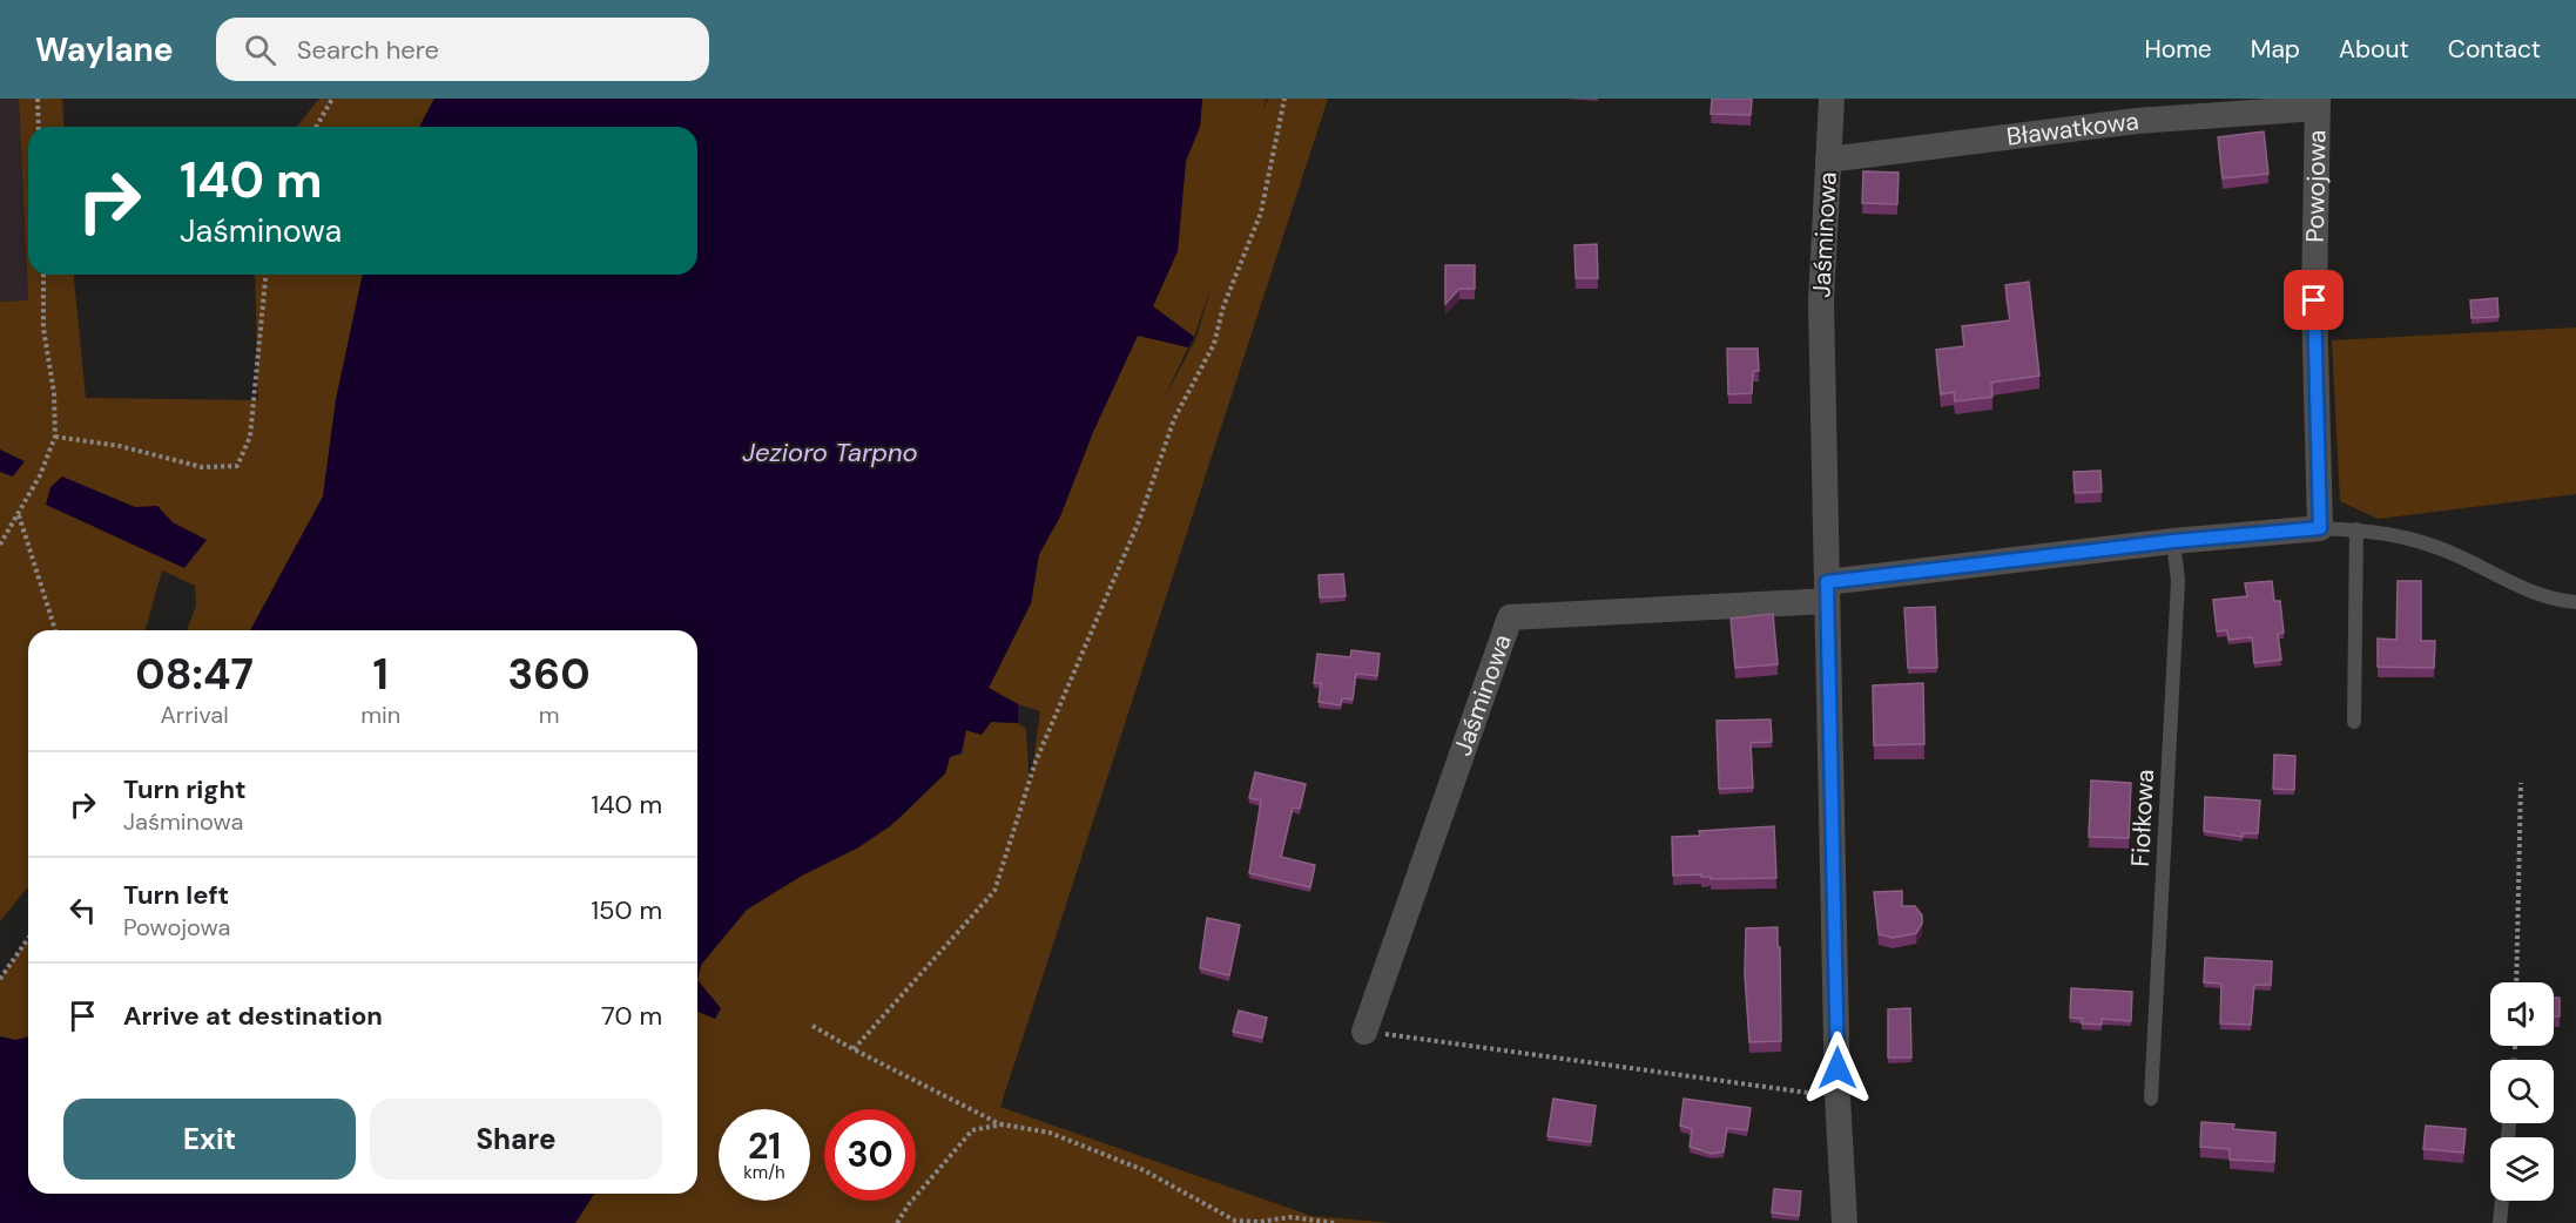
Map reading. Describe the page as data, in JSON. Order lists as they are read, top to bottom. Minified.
{"streets":{"street":["Bławatkowa","Powojowa","Jaśminowa"],"lane":["Fiołkowa"]},"crossings":[["Bławatkowa","Powojowa"],["Bławatkowa","Jaśminowa"],["Powojowa","Jaśminowa"],["Jaśminowa","Fiołkowa"]],"water":["Jezioro Tarpno"],"page":{"header":"Waylane","search":"Search here","nav":["Home","Map","About","Contact"],"turn":["140 m","Jaśminowa"],"eta":["08:47","Arrival","1","min","360","m"],"list":[{"name":"Turn right","note":"Jaśminowa","value":"140 m"},{"name":"Turn left","note":"Powojowa","value":"150 m"},{"name":"Arrive at destination","value":"70 m"}],"buttons":["Exit","Share"],"speed":"21 km/h","limit":"30"}}
